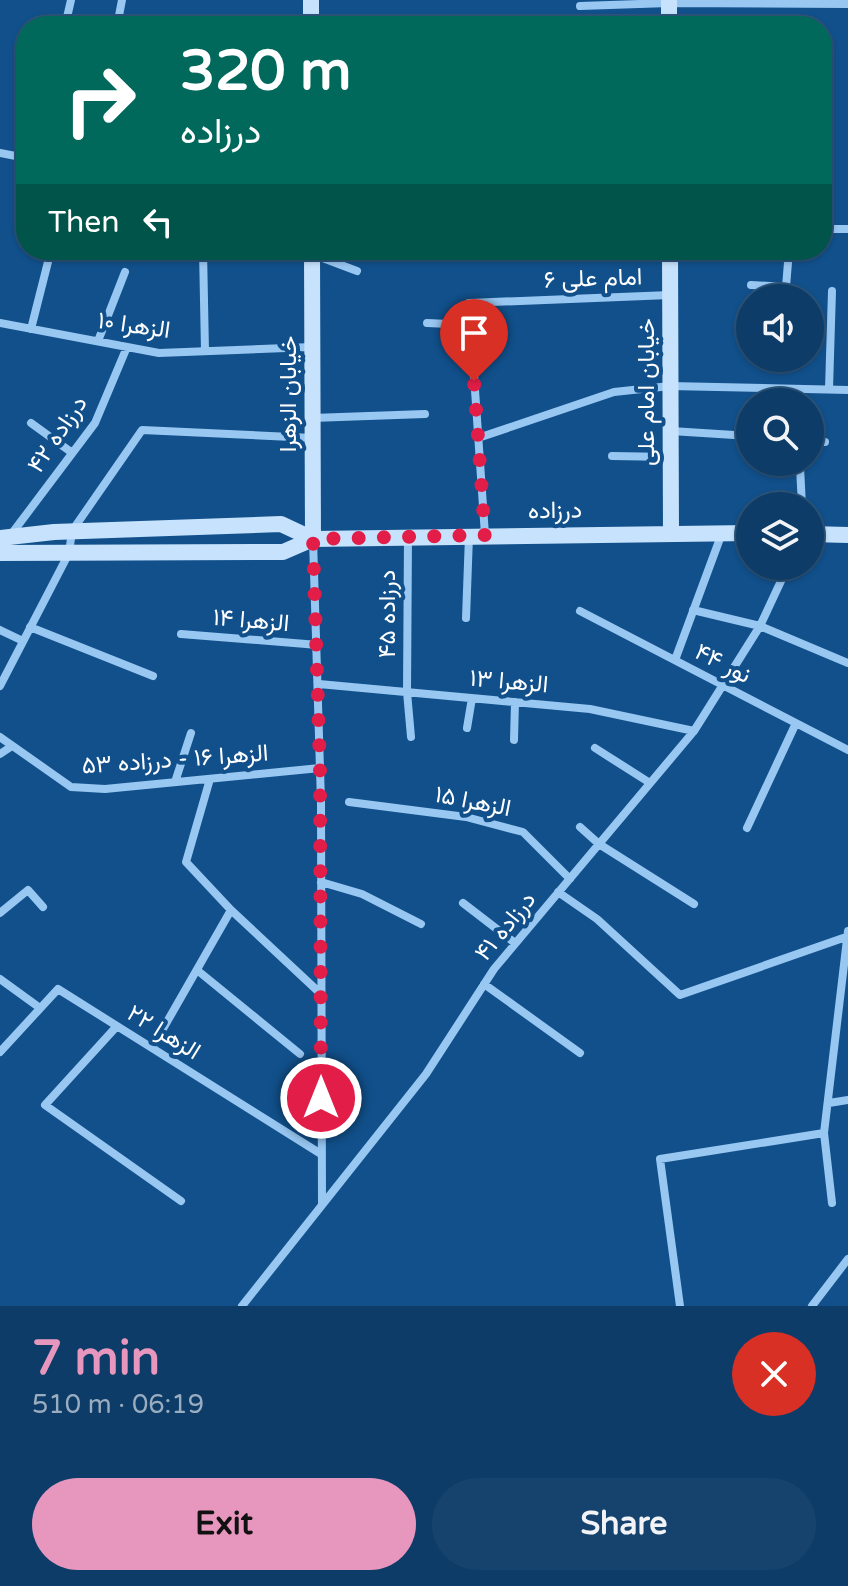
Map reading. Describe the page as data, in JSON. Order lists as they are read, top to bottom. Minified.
{"streets":{"main road":["خیابان امام علی","خیابان الزهرا","درزاده"],"street":["امام علی ۶","الزهرا ۱۰","درزاده ۴۲","درزاده ۴۵","الزهرا ۱۴","نور ۴۴","الزهرا ۱۳","الزهرا ۱۶ - درزاده ۵۳","الزهرا ۱۵","درزاده ۴۱","الزهرا ۲۲"]},"crossings":[["امام علی ۶","خیابان امام علی"],["الزهرا ۱۰","خیابان الزهرا"],["الزهرا ۱۰","درزاده ۴۲"],["خیابان امام علی","درزاده"],["خیابان الزهرا","درزاده"],["درزاده ۴۲","درزاده"],["درزاده","درزاده ۴۵"],["درزاده ۴۵","الزهرا ۱۳"],["نور ۴۴","درزاده ۴۱"],["الزهرا ۱۳","درزاده ۴۱"],["الزهرا ۱۵","درزاده ۴۱"]],"page":{"turn":["320 m","درزاده"],"then":"Then","heading":["7 min","510 m · 06:19"],"buttons":["Exit","Share"]}}
